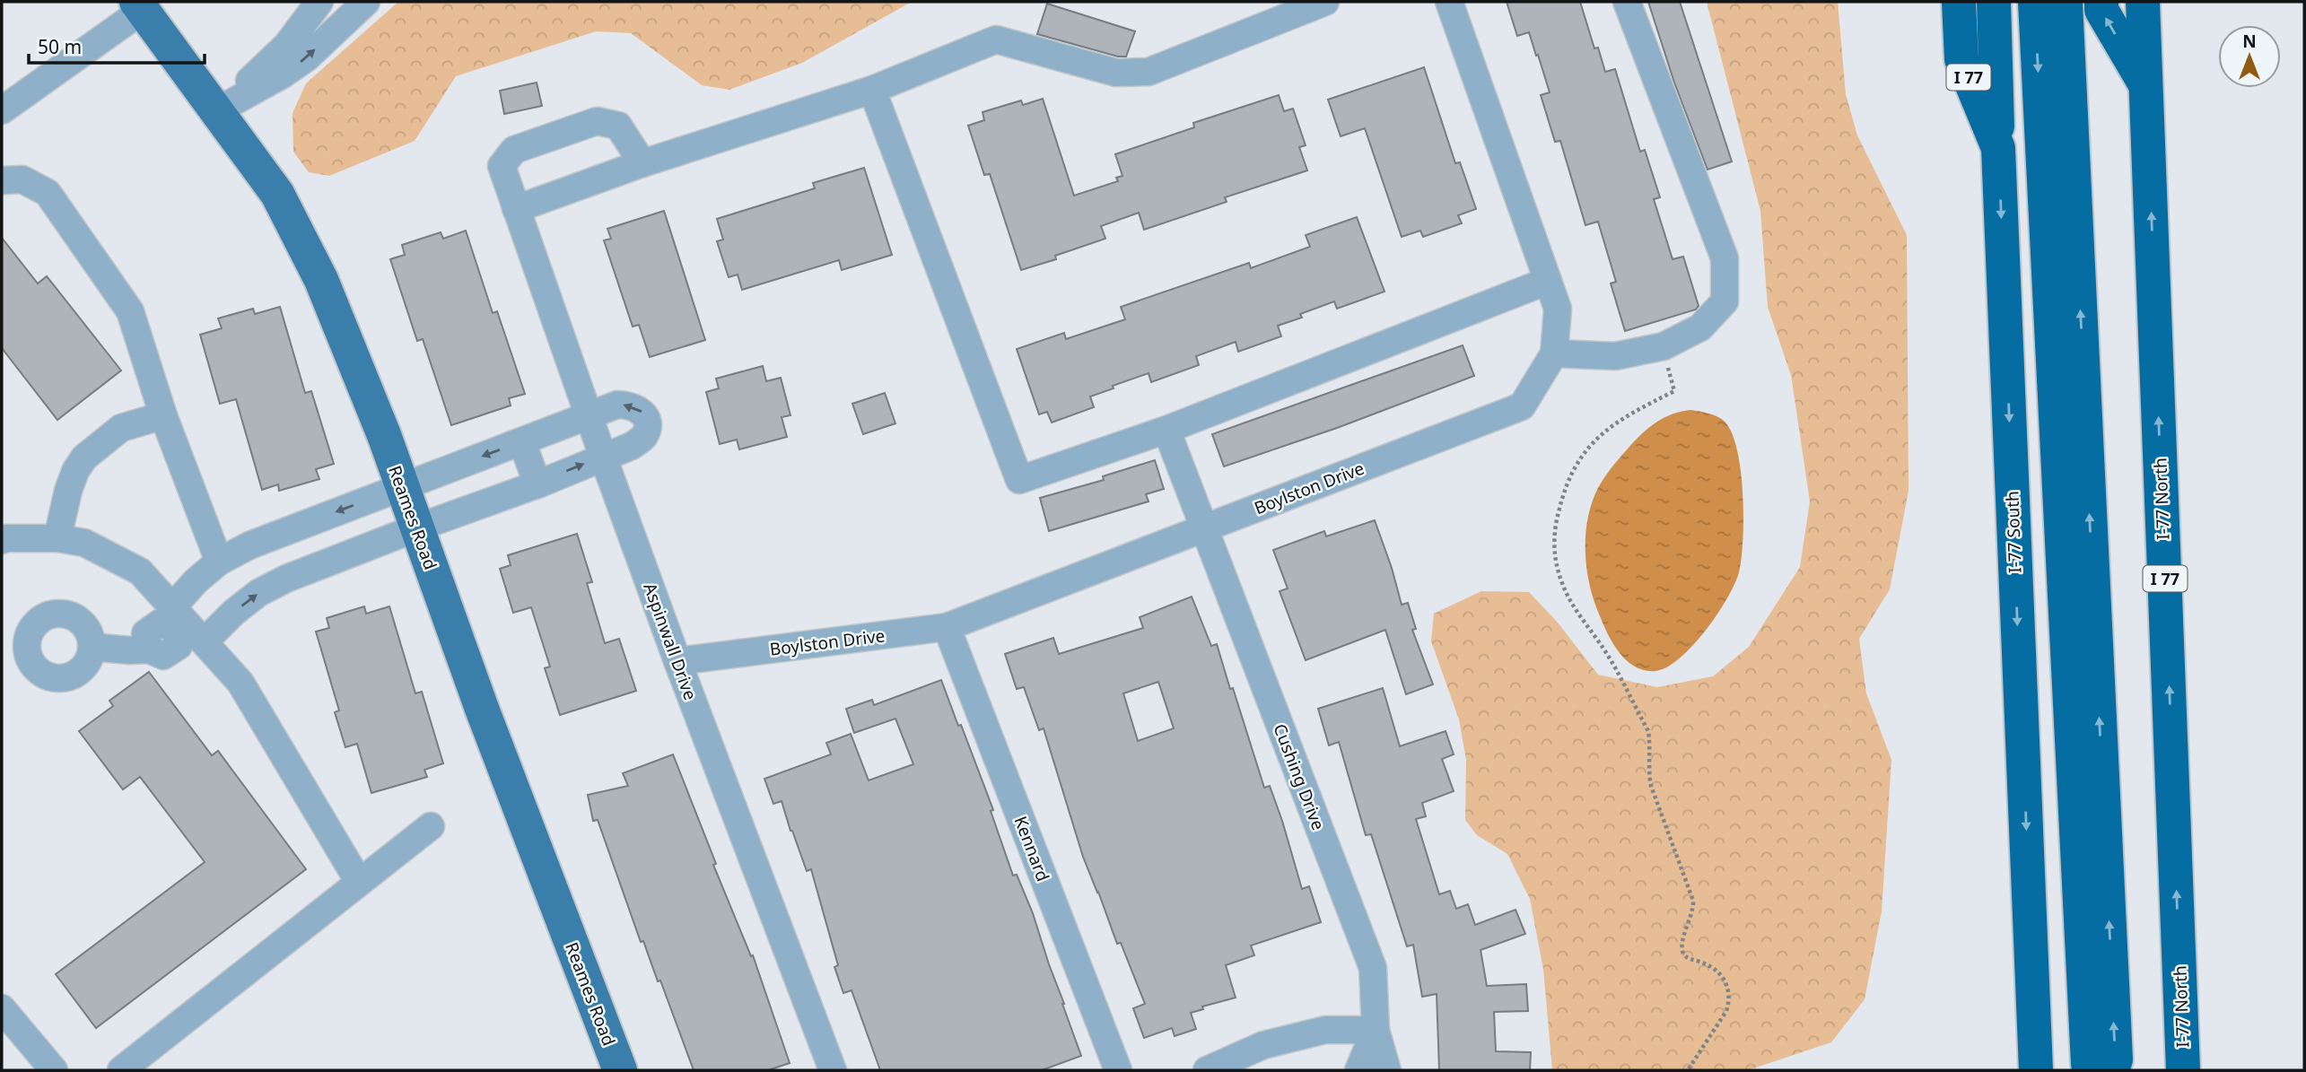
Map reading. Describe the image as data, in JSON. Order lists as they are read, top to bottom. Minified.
{"streets":{"highway":["I 77","I-77 North","I-77 South"],"main road":["Reames Road"],"street":["Boylston Drive","Aspinwall Drive","Cushing Drive","Kennard"]},"crossings":[["I 77","I-77 North"],["I 77","I-77 South"],["Boylston Drive","Aspinwall Drive"],["Boylston Drive","Cushing Drive"],["Boylston Drive","Kennard"]],"scale_bar":"50 m","north":"top"}
